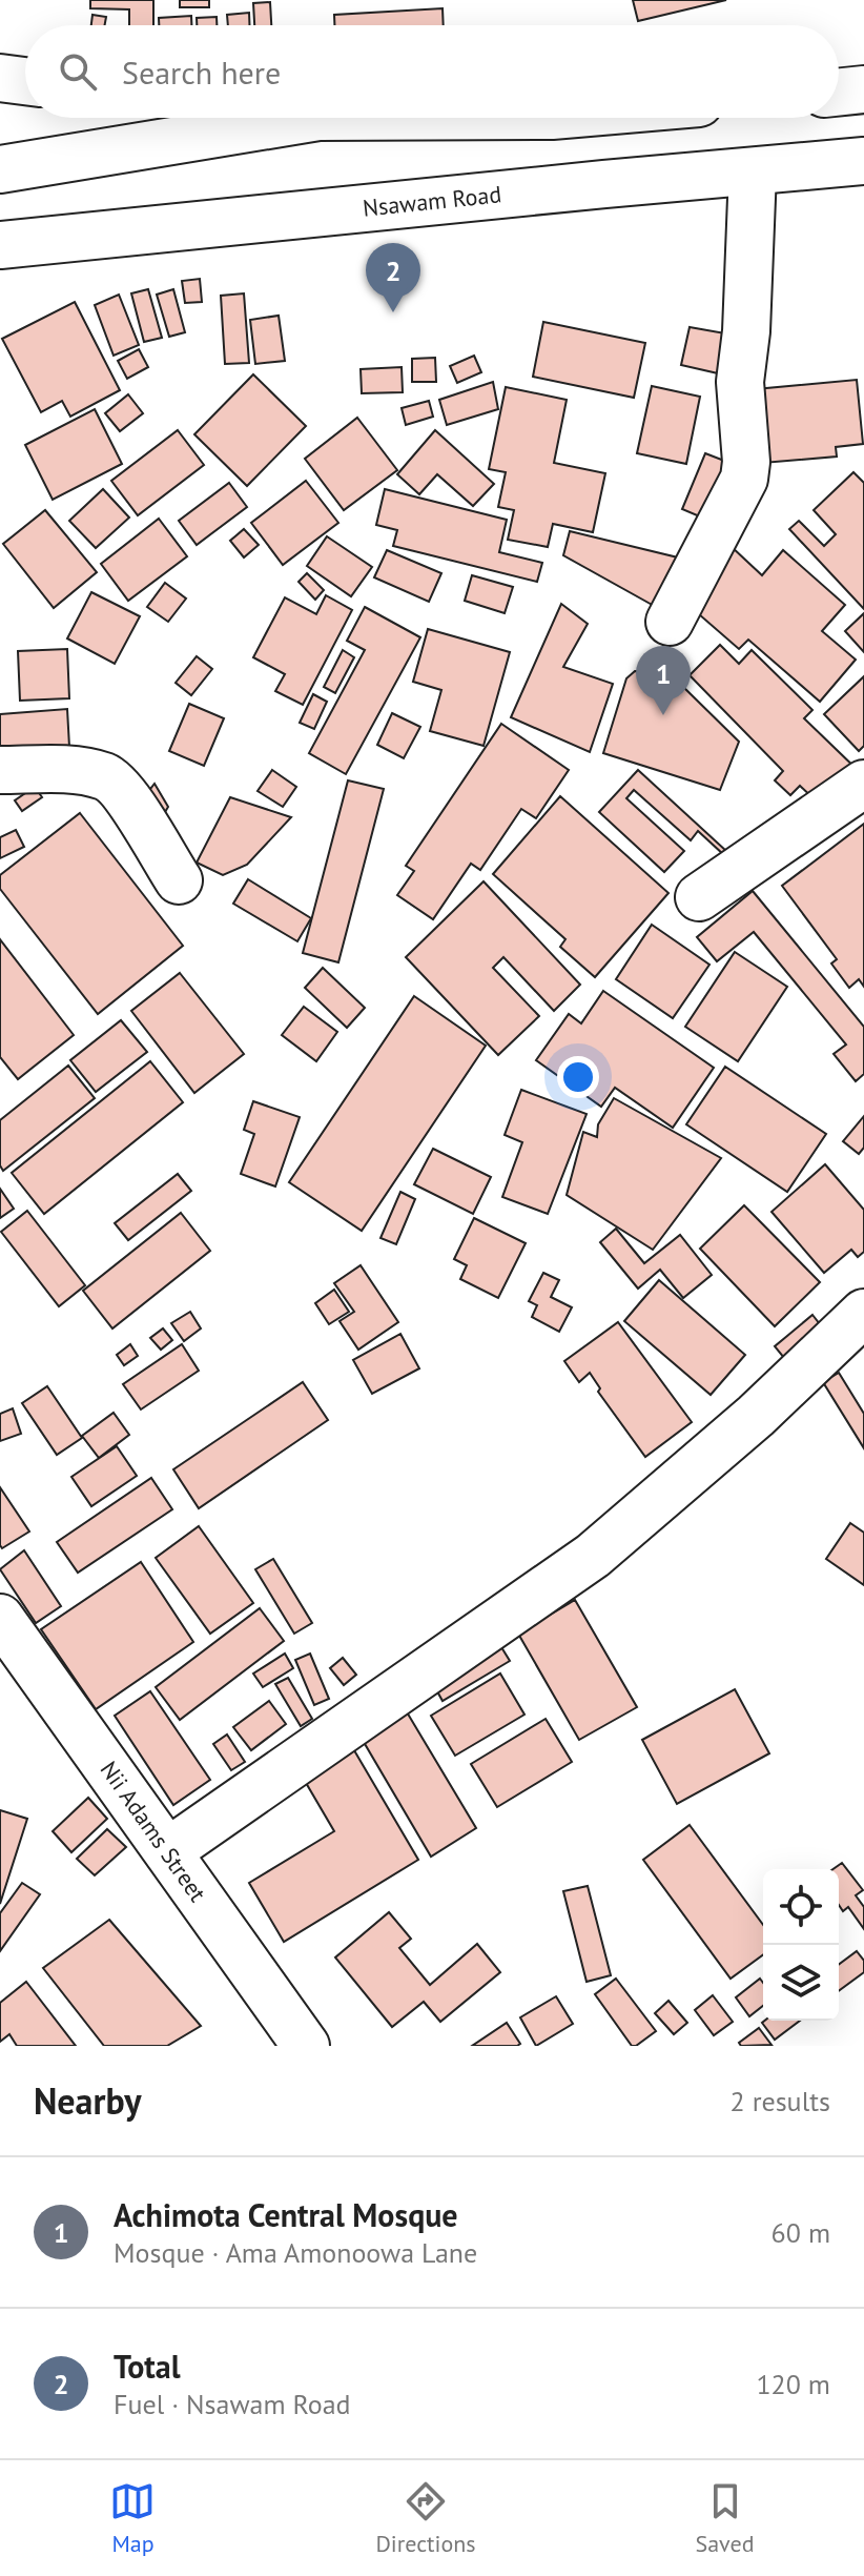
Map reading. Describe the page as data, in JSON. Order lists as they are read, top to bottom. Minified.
{"streets":{"main road":["Nsawam Road","Nii Adams Street"]},"page":{"search":"Search here","pins":["2","1"],"heading":["Nearby","2 results"],"list":[{"mark":"1","name":"Achimota Central Mosque","note":"Mosque · Ama Amonoowa Lane","value":"60 m"},{"mark":"2","name":"Total","note":"Fuel · Nsawam Road","value":"120 m"}],"nav":["Map","Directions","Saved"]}}
